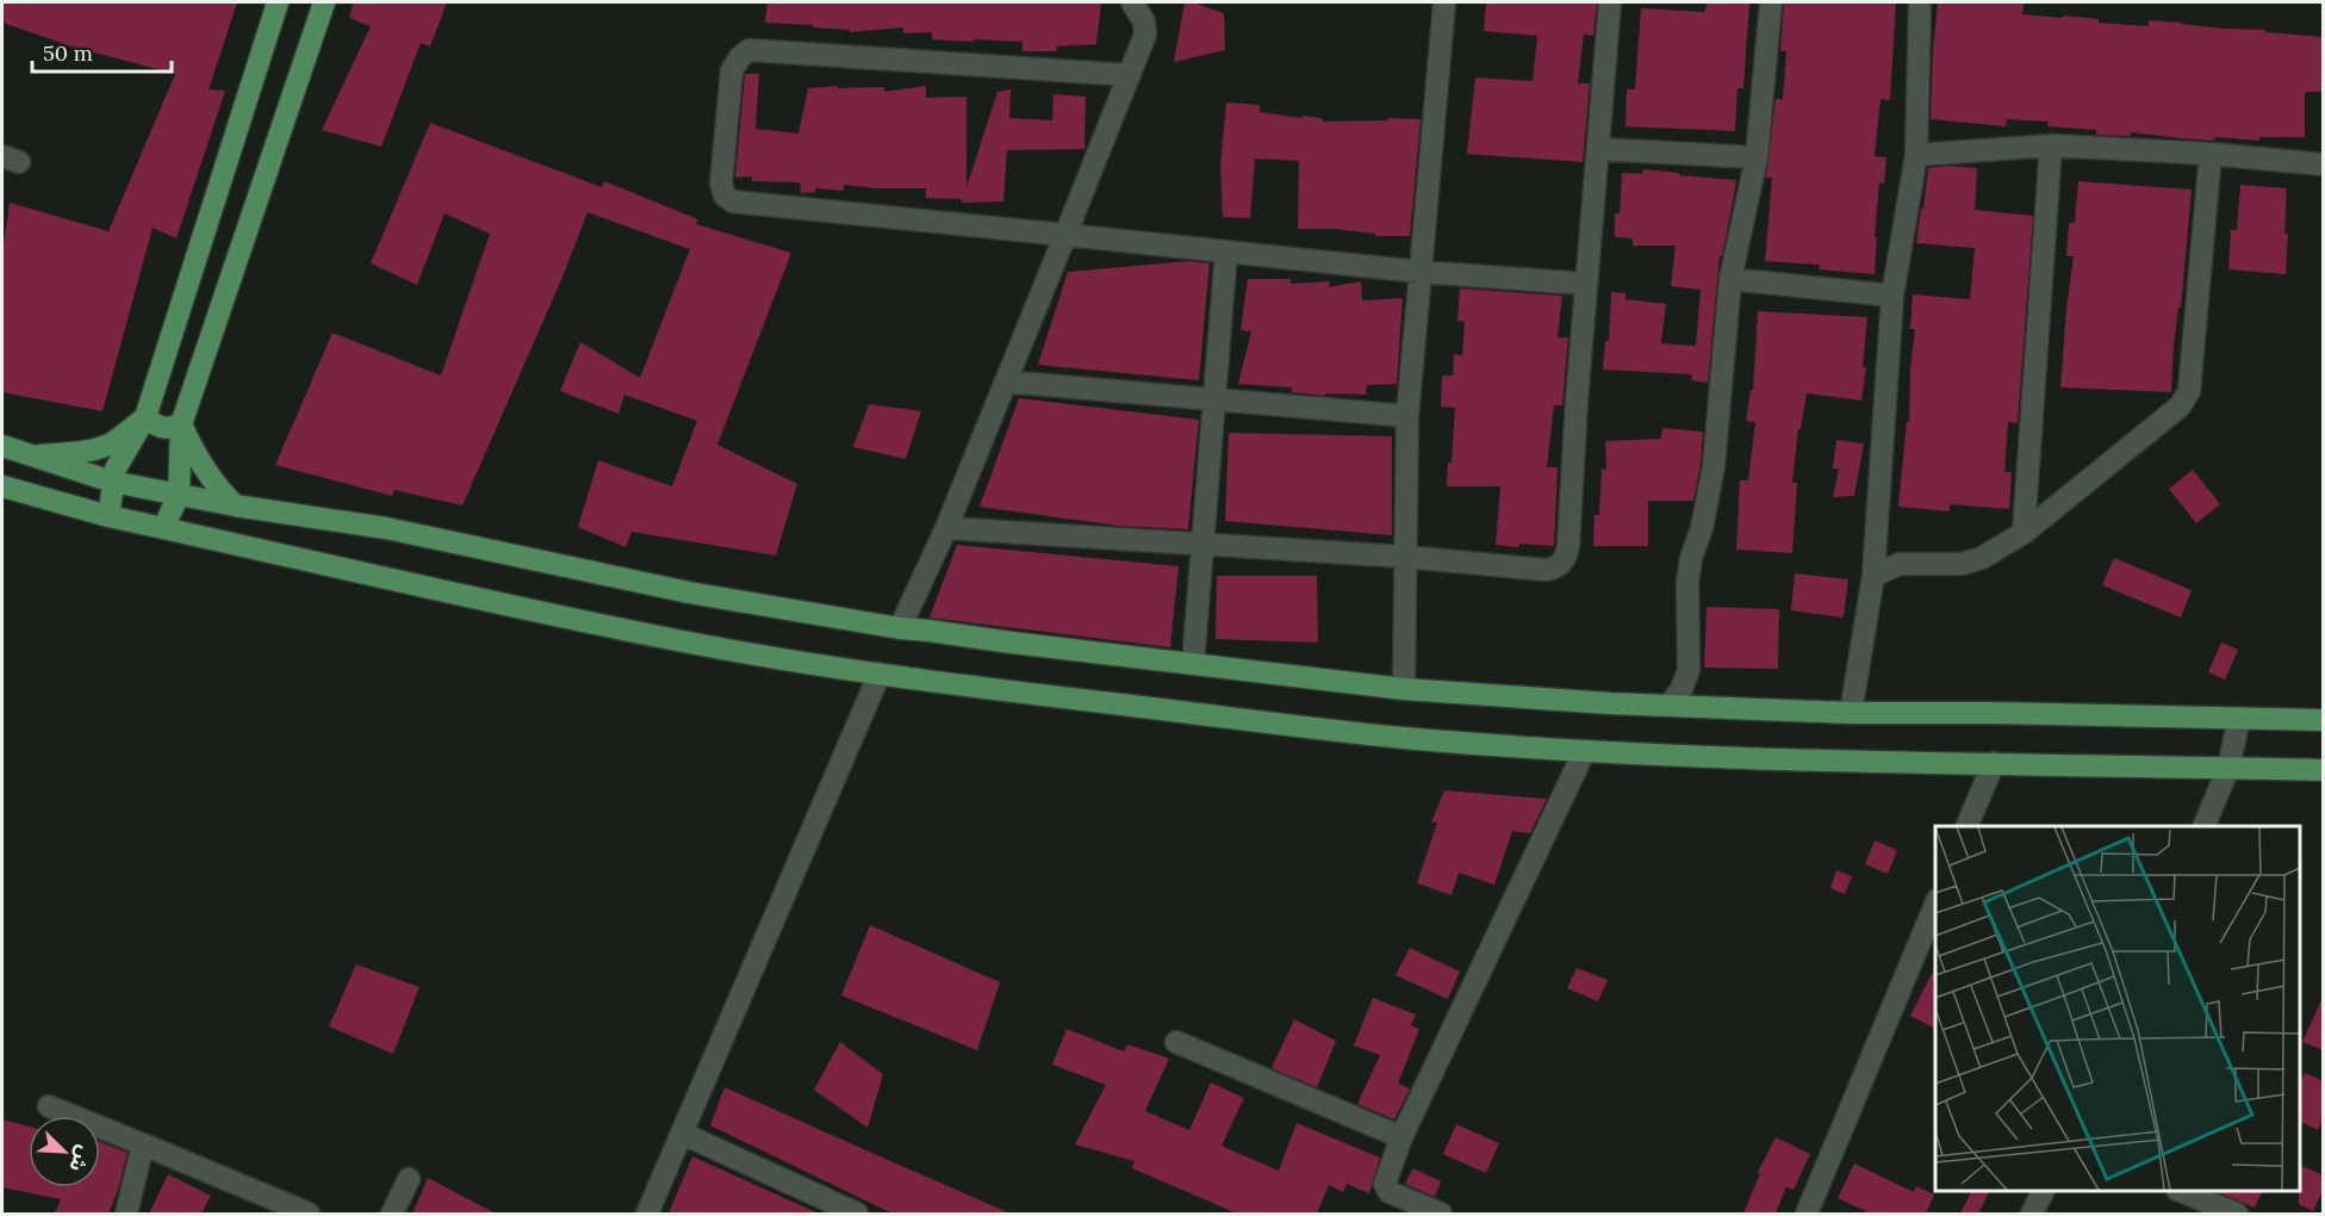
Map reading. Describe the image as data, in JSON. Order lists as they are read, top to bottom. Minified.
{"scale_bar":"50 m","north":"bottom right"}
